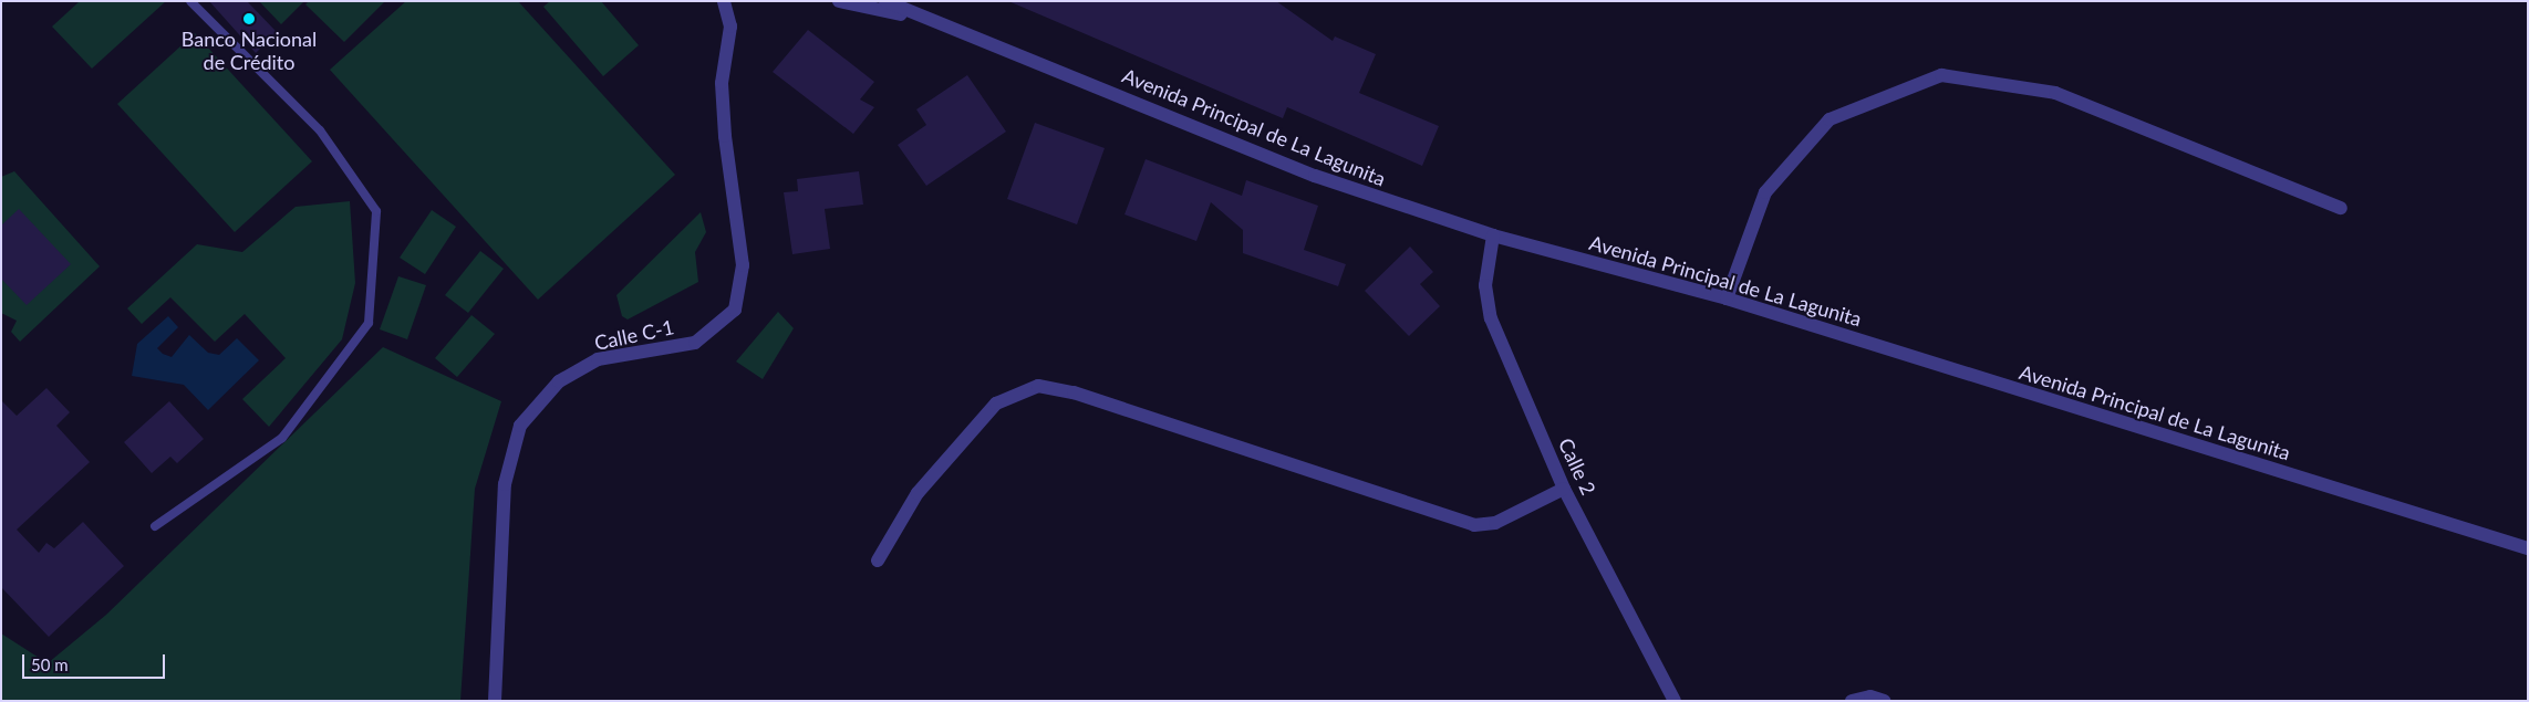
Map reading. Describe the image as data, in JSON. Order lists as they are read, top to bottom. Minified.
{"streets":{"street":["Avenida Principal de La Lagunita","Calle C-1","Calle 2"]},"crossings":[["Avenida Principal de La Lagunita","Calle 2"]],"places":["Banco Nacional de Crédito"],"scale_bar":"50 m"}
